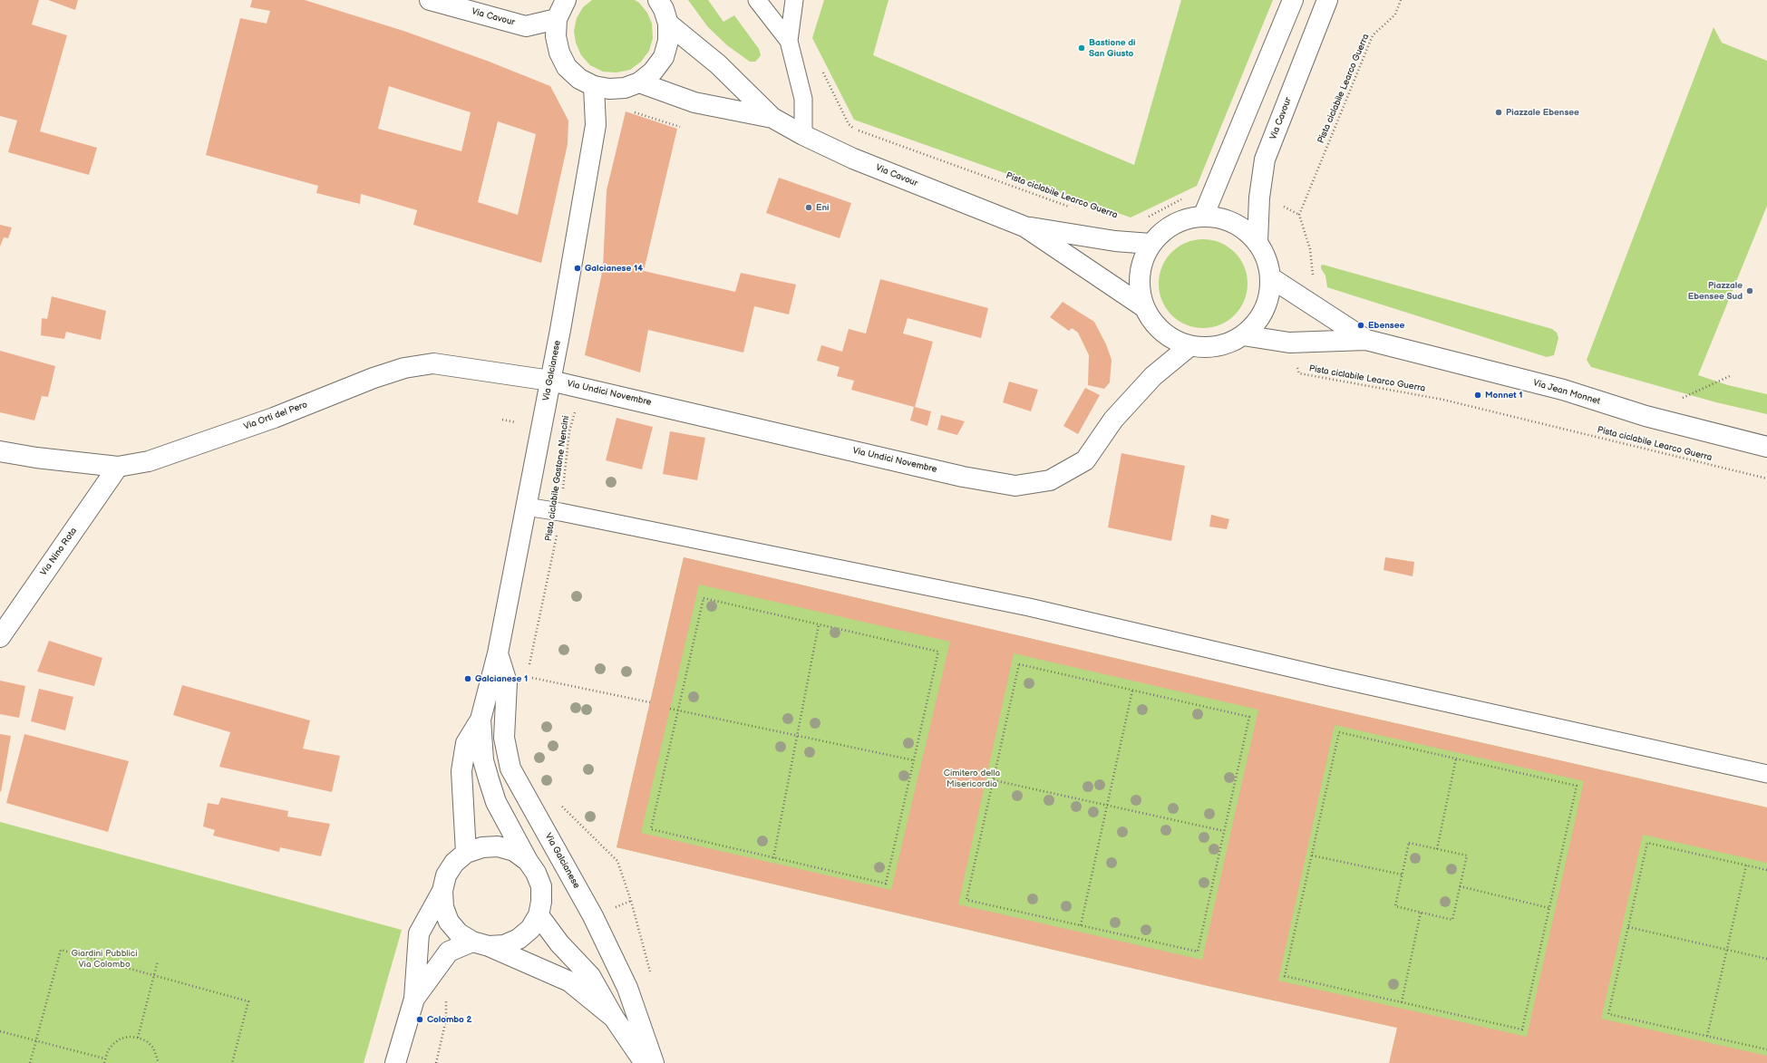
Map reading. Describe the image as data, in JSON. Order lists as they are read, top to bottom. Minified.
{"streets":{"street":["Via Cavour","Via Galcianese","Via Jean Monnet","Via Undici Novembre","Via Orti del Pero","Via Nino Rota"],"path":["Pista ciclabile Learco Guerra","Pista ciclabile Gastone Nencini"]},"crossings":[["Via Cavour","Via Jean Monnet"],["Via Cavour","Via Undici Novembre"],["Pista ciclabile Learco Guerra","Via Jean Monnet"],["Via Galcianese","Via Undici Novembre"],["Via Galcianese","Via Orti del Pero"],["Via Undici Novembre","Via Orti del Pero"],["Via Undici Novembre","Pista ciclabile Gastone Nencini"],["Via Orti del Pero","Via Nino Rota"]],"parks":["Cimitero della Misericordia","Giardini Pubblici Via Colombo"],"places":["Bastione di San Giusto","Piazzale Ebensee","Eni","Galcianese 14","Piazzale Ebensee Sud","Ebensee","Monnet 1","Galcianese 1","Colombo 2"]}
